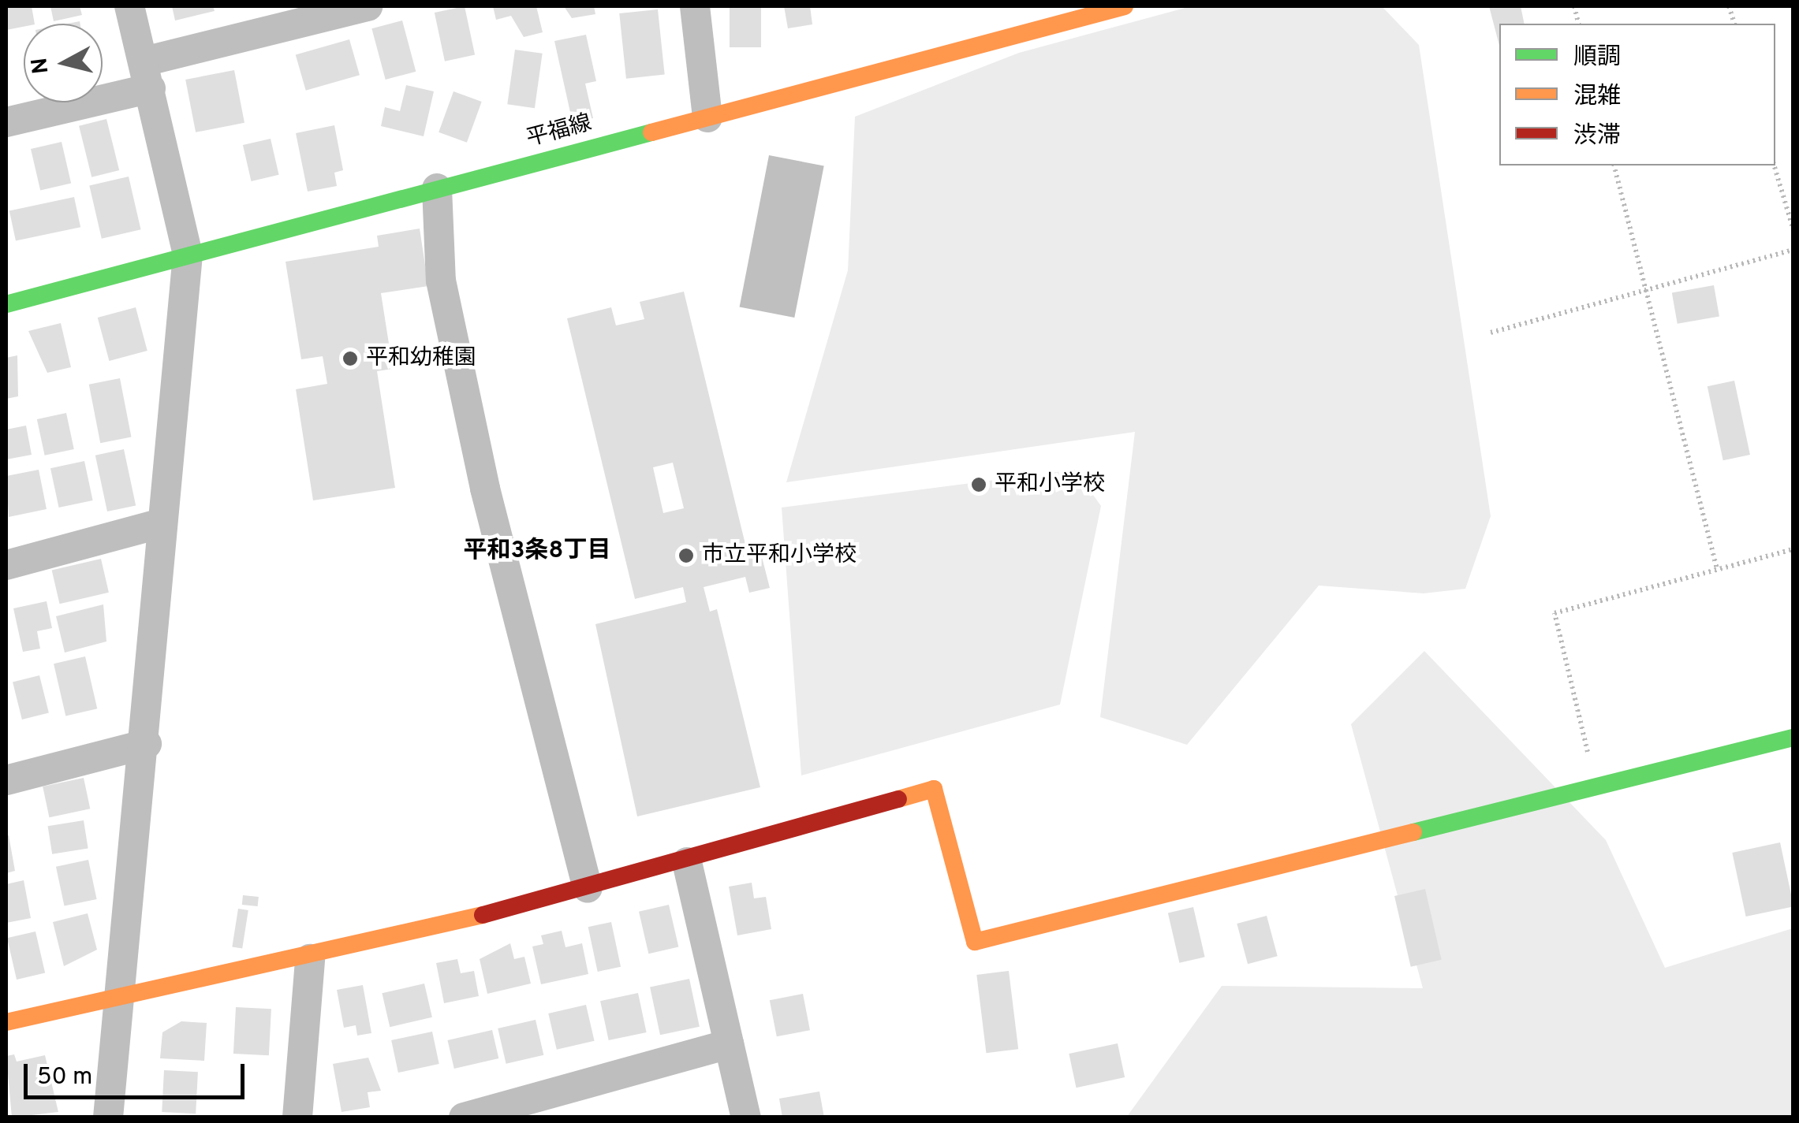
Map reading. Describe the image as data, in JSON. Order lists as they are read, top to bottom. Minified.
{"streets":{"street":["平福線"]},"districts":["平和3条8丁目"],"places":["平和幼稚園","平和小学校","市立平和小学校"],"legend":["順調","混雑","渋滞"],"scale_bar":"50 m","north":"left"}
